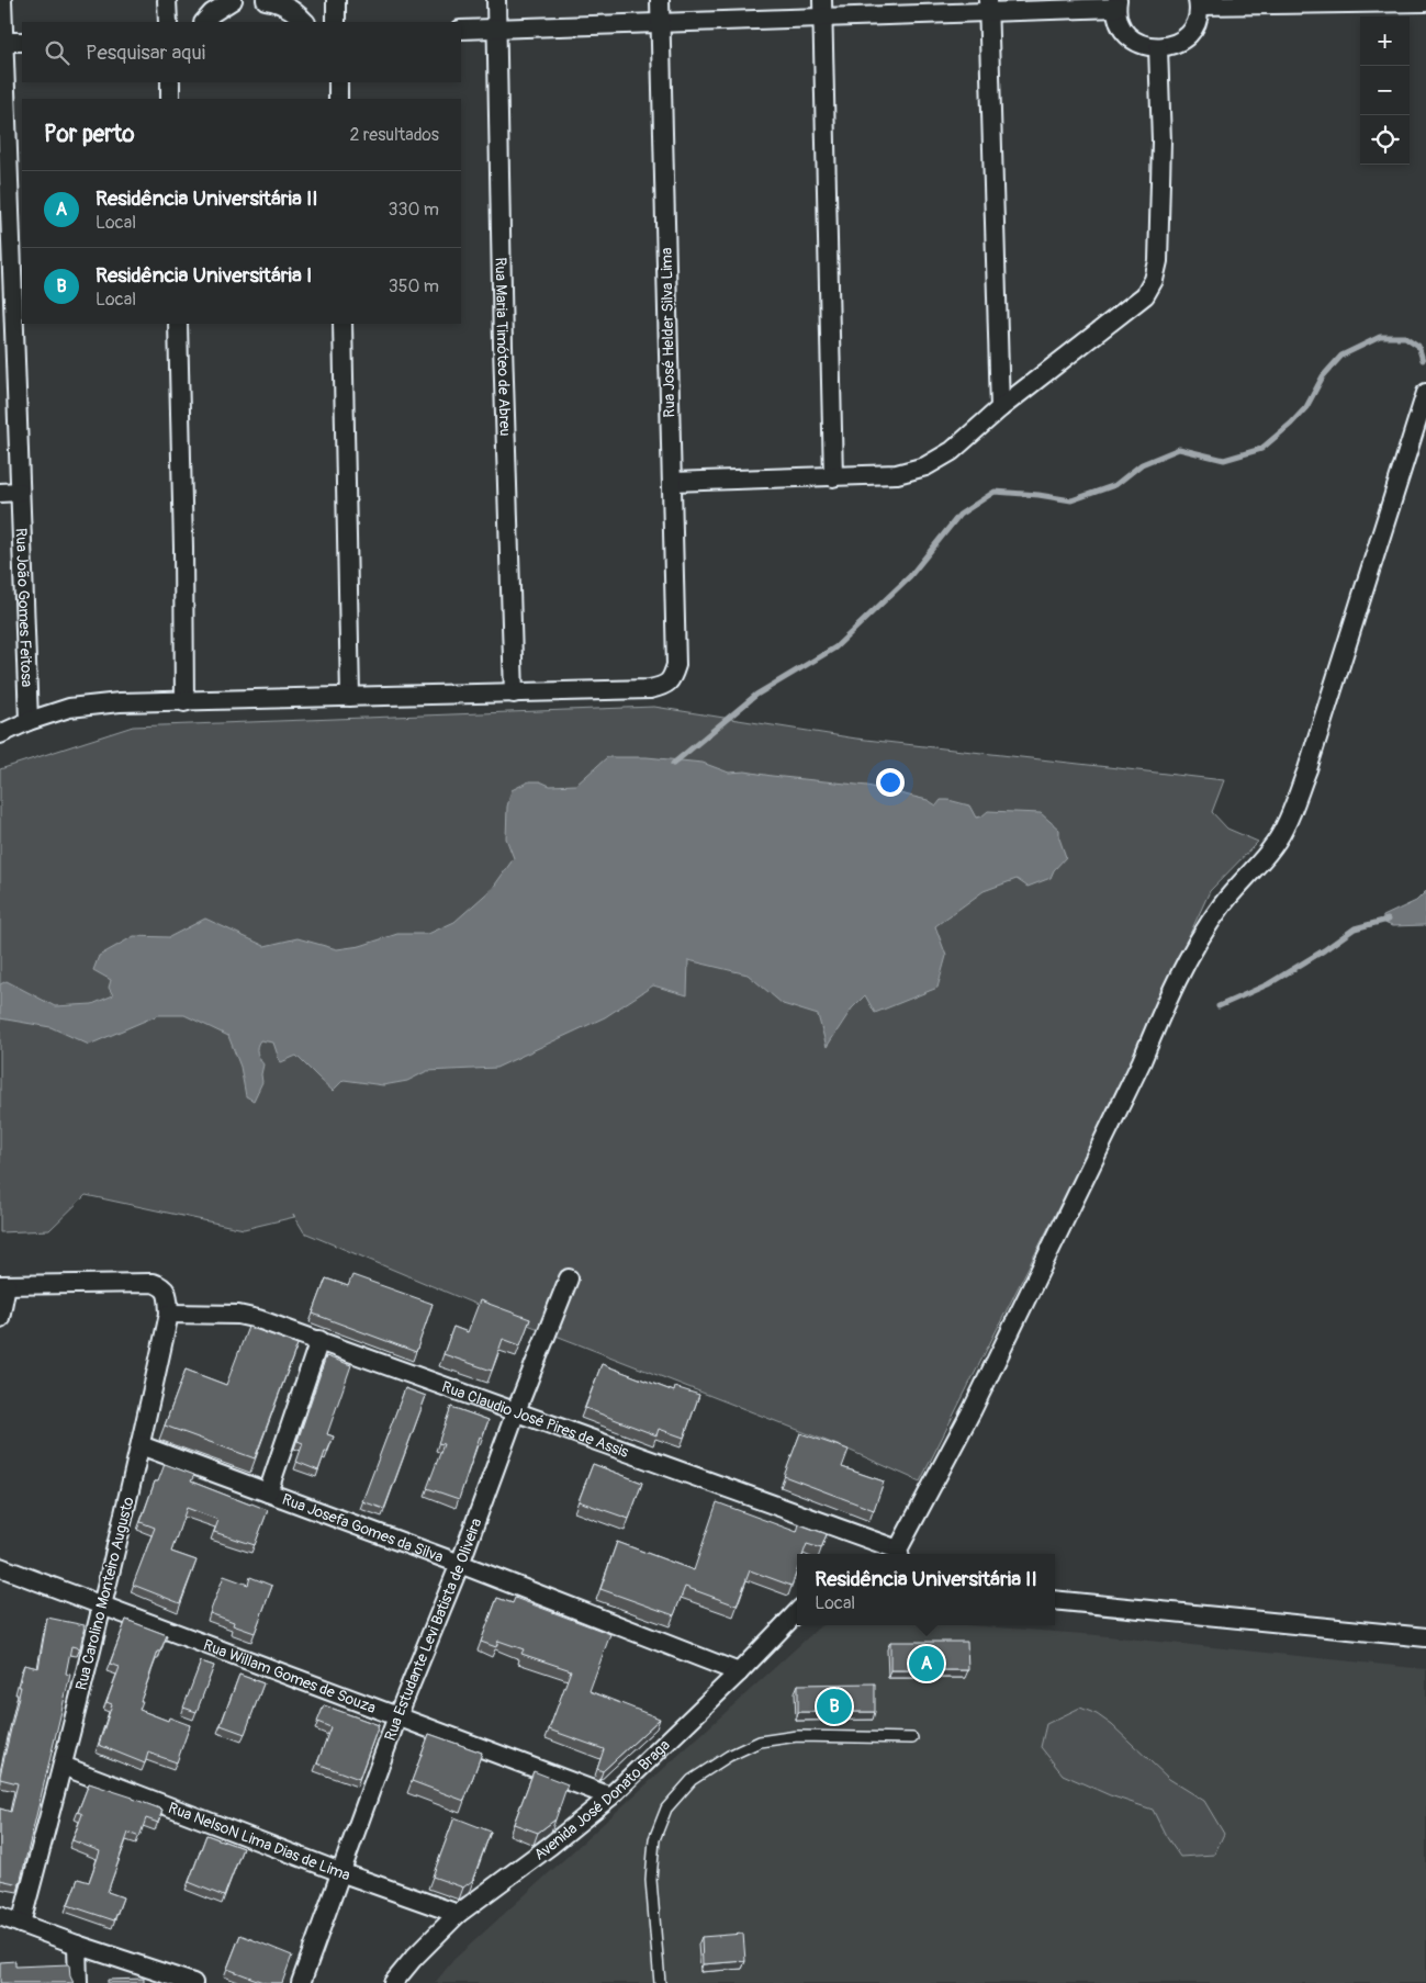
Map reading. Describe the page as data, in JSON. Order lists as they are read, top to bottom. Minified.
{"streets":{"street":["Rua José Helder Silva Lima","Rua Maria Timóteo de Abreu","Rua João Gomes Feitosa","Rua Claudio José Pires de Assis","Rua Josefa Gomes da Silva","Rua Carolino Monteiro Augusto","Rua Estudante Levi Batista de Oliveira","Rua Willam Gomes de Souza","Avenida José Donato Braga","Rua NelsoN Lima Dias de Lima"]},"crossings":[["Rua José Helder Silva Lima","Rua Maria Timóteo de Abreu"],["Rua Claudio José Pires de Assis","Rua Carolino Monteiro Augusto"],["Rua Claudio José Pires de Assis","Rua Estudante Levi Batista de Oliveira"],["Rua Josefa Gomes da Silva","Rua Carolino Monteiro Augusto"],["Rua Josefa Gomes da Silva","Rua Estudante Levi Batista de Oliveira"],["Rua Josefa Gomes da Silva","Avenida José Donato Braga"],["Rua Carolino Monteiro Augusto","Rua Willam Gomes de Souza"],["Rua Carolino Monteiro Augusto","Rua NelsoN Lima Dias de Lima"],["Rua Estudante Levi Batista de Oliveira","Rua Willam Gomes de Souza"],["Rua Estudante Levi Batista de Oliveira","Rua NelsoN Lima Dias de Lima"],["Rua Willam Gomes de Souza","Avenida José Donato Braga"],["Avenida José Donato Braga","Rua NelsoN Lima Dias de Lima"]],"page":{"map_buttons":["+","−"],"search":"Pesquisar aqui","heading":["Por perto","2 resultados"],"list":[{"mark":"A","name":"Residência Universitária II","note":"Local","value":"330 m"},{"mark":"B","name":"Residência Universitária I","note":"Local","value":"350 m"}],"popup":["Residência Universitária II","Local"],"pins":["A","B"]}}
